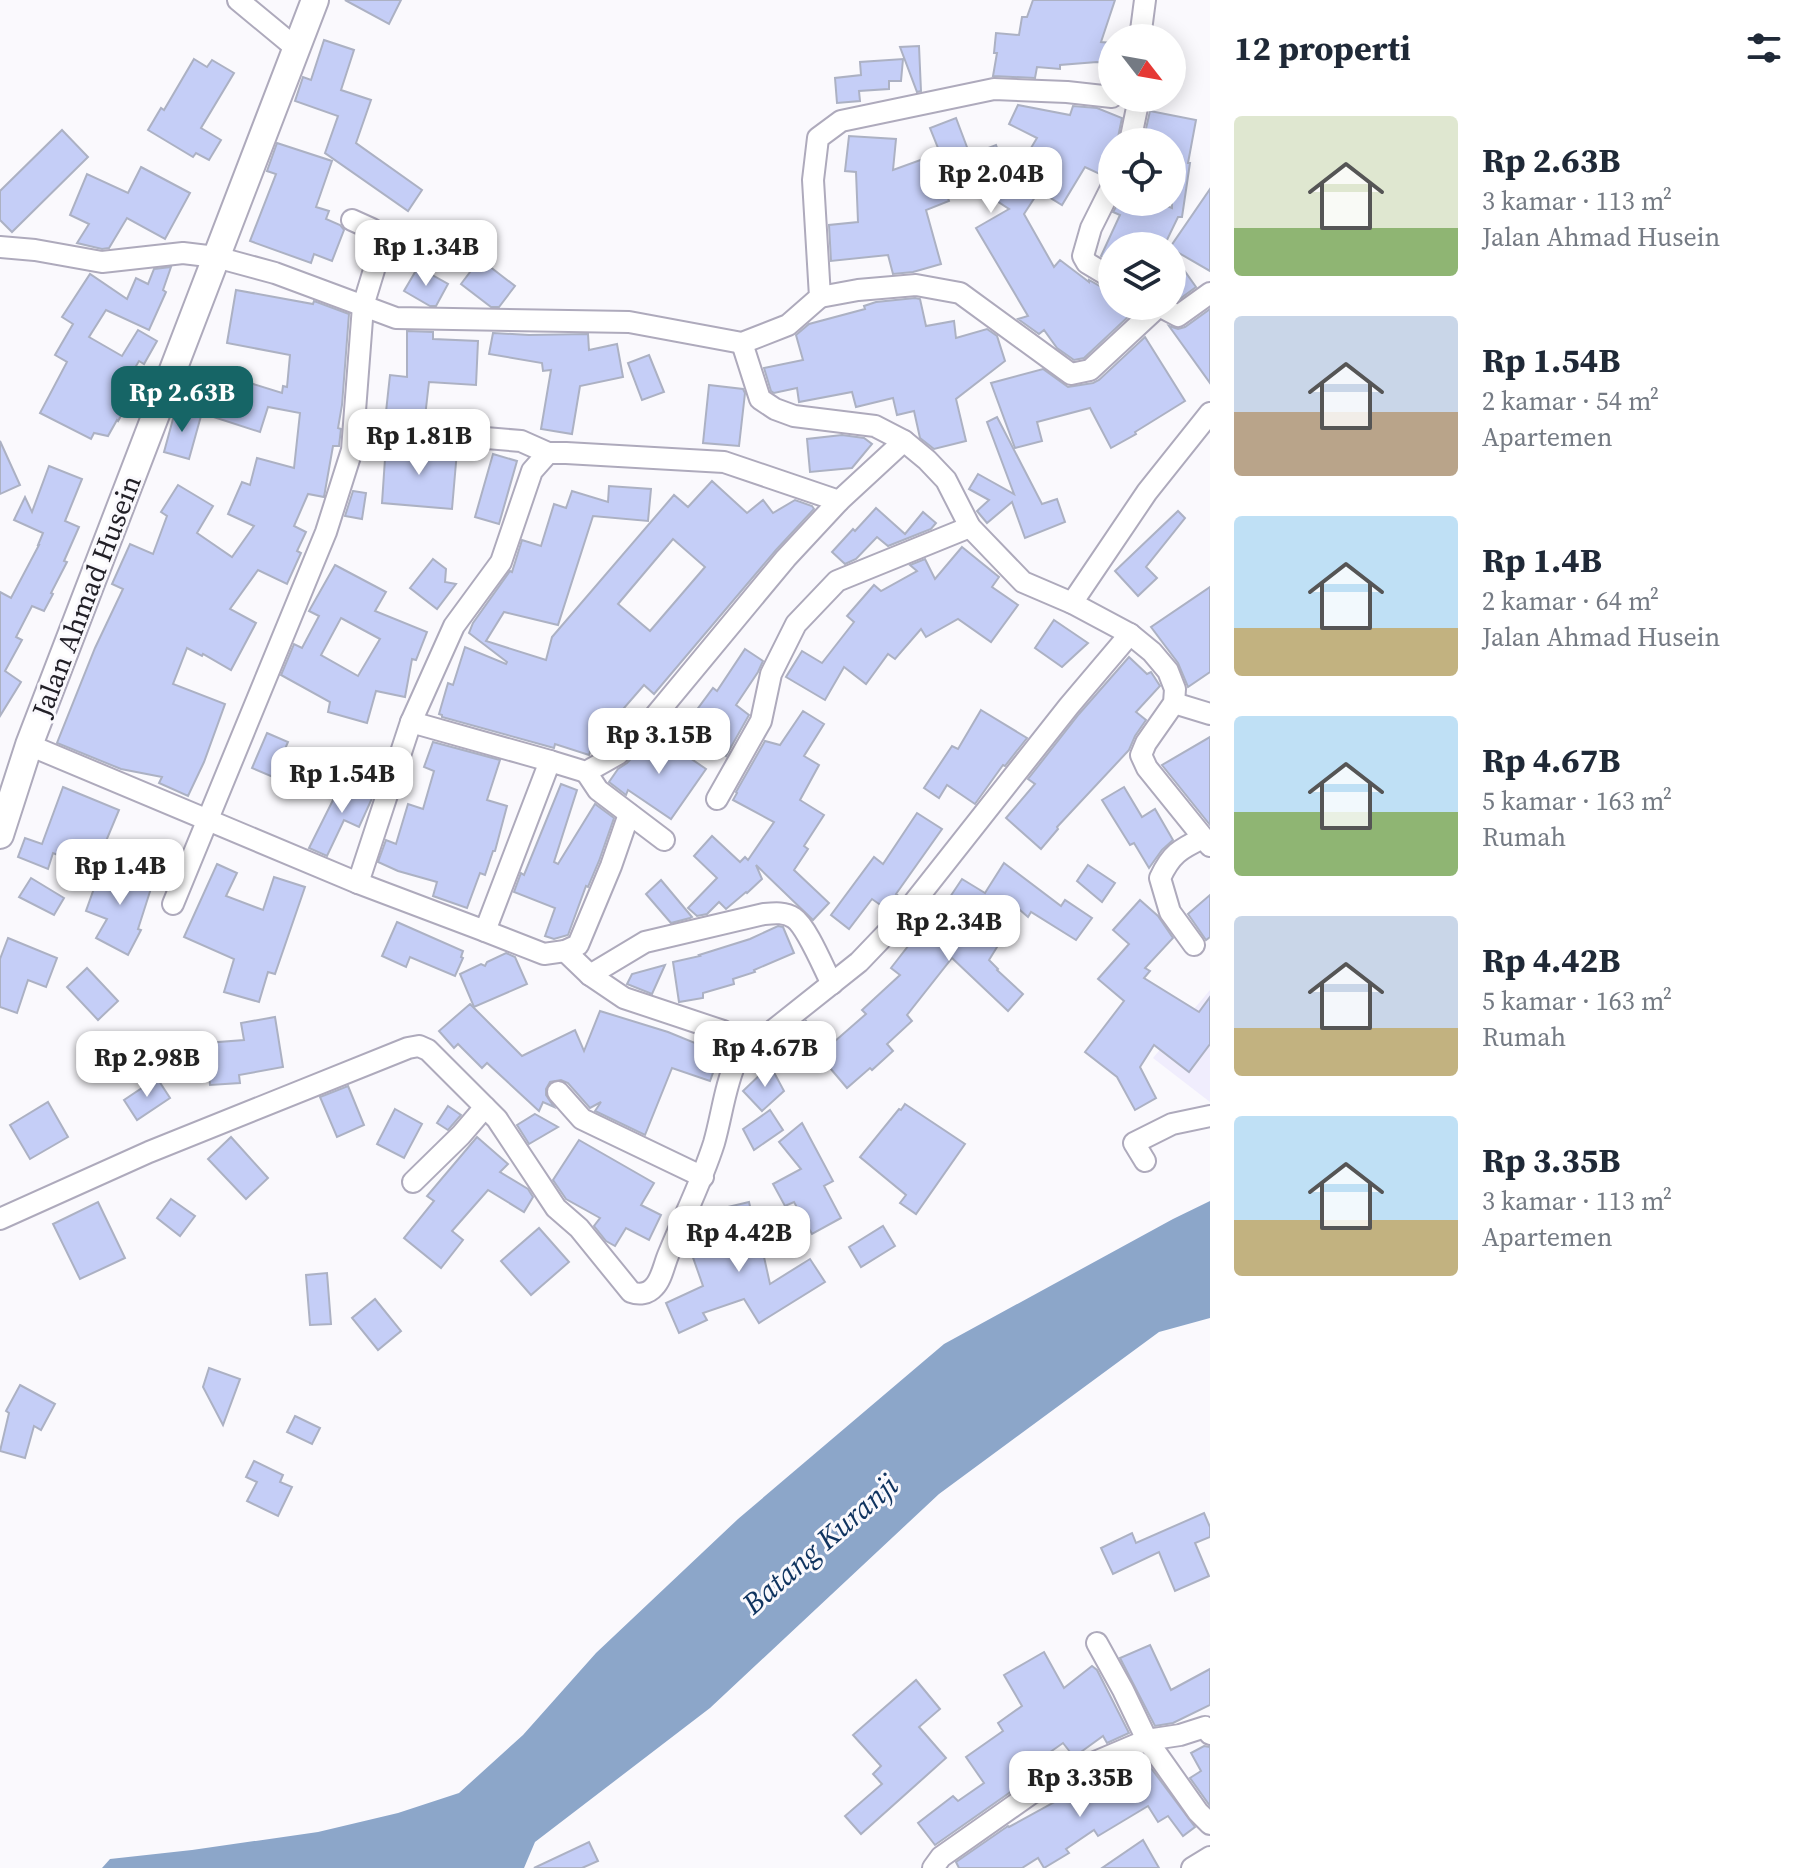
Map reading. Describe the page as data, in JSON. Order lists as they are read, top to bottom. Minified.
{"streets":{"main road":["Jalan Ahmad Husein"]},"water":["Batang Kuranji"],"north":"bottom right","page":{"heading":"12 properti","list":[{"name":"Rp 2.63B","note":"3 kamar · 113 m² · Jalan Ahmad Husein"},{"name":"Rp 1.54B","note":"2 kamar · 54 m² · Apartemen"},{"name":"Rp 1.4B","note":"2 kamar · 64 m² · Jalan Ahmad Husein"},{"name":"Rp 4.67B","note":"5 kamar · 163 m² · Rumah"},{"name":"Rp 4.42B","note":"5 kamar · 163 m² · Rumah"},{"name":"Rp 3.35B","note":"3 kamar · 113 m² · Apartemen"}],"price":["Rp 2.04B","Rp 1.34B","Rp 2.63B","Rp 1.81B","Rp 3.15B","Rp 1.54B","Rp 1.4B","Rp 2.34B","Rp 4.67B","Rp 2.98B","Rp 4.42B","Rp 3.35B"]}}
